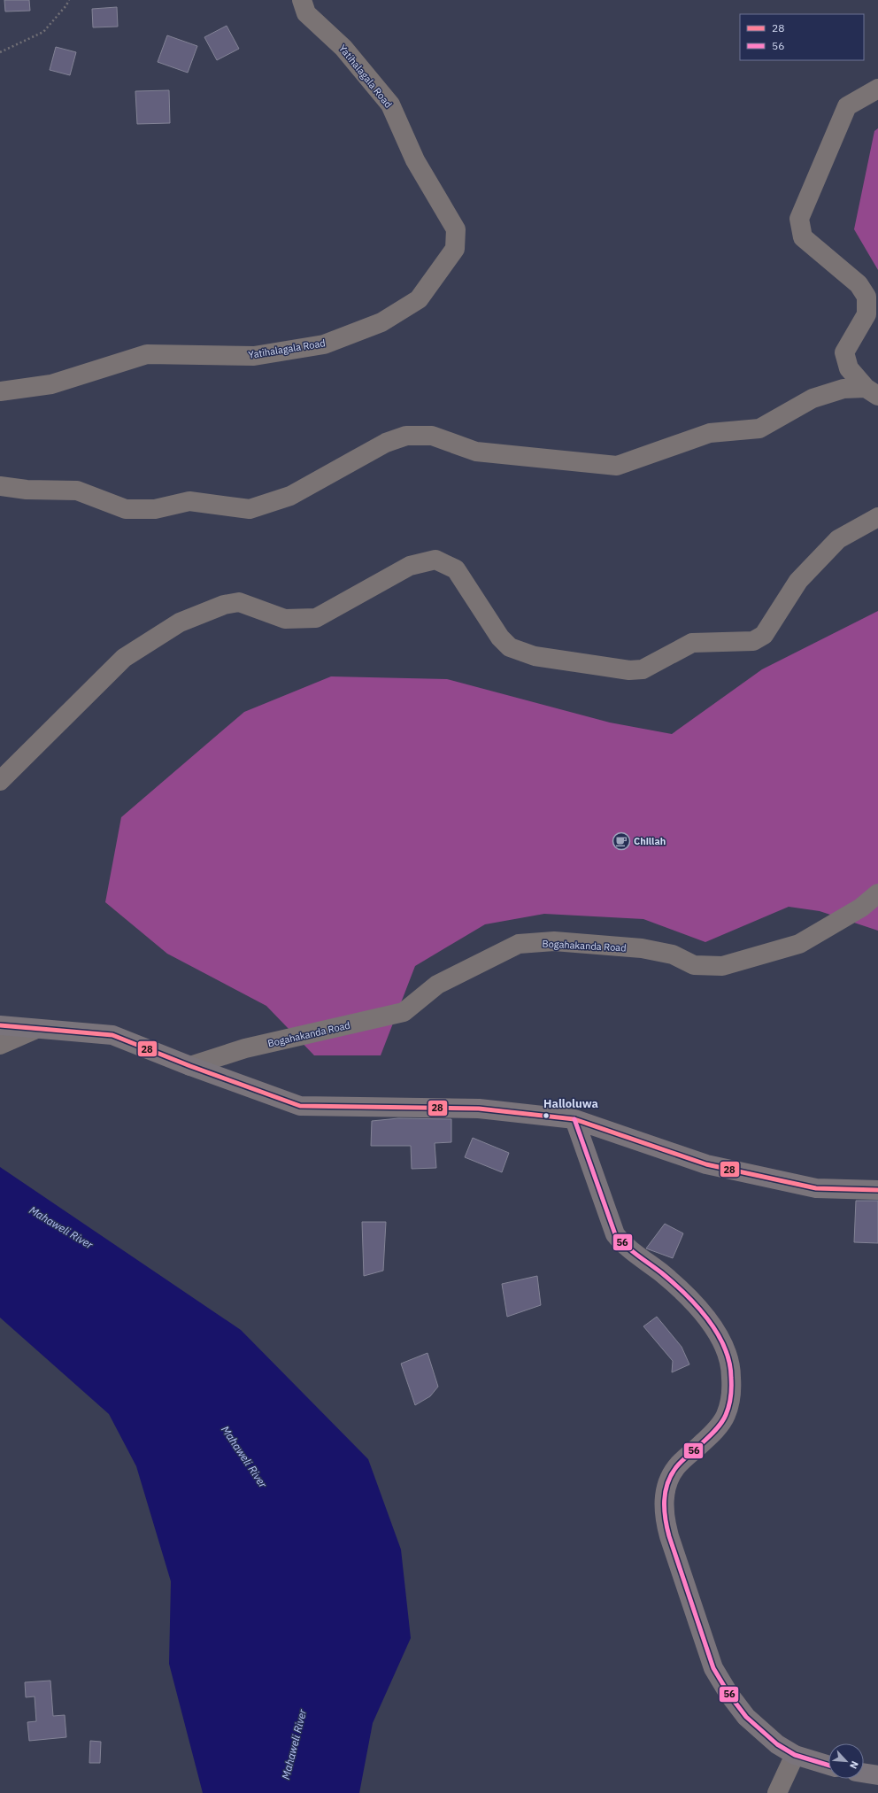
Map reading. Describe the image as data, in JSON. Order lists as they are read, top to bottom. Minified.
{"streets":{"street":["Yatihalagala Road","Bogahakanda Road"]},"districts":["Halloluwa"],"water":["Mahaweli River"],"places":{"cafe":["Chillah"]},"lines":["transit line 28","transit line 56"],"legend":["28","56"],"north":"bottom right"}
